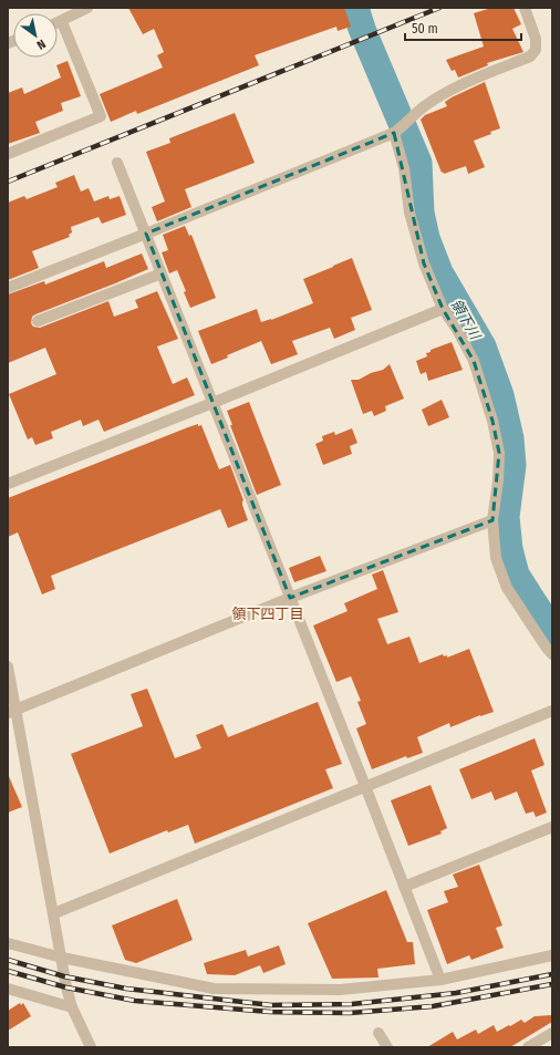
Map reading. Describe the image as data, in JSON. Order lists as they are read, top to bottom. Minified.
{"districts":["領下四丁目"],"water":["領下川"],"scale_bar":"50 m","north":"bottom right"}
